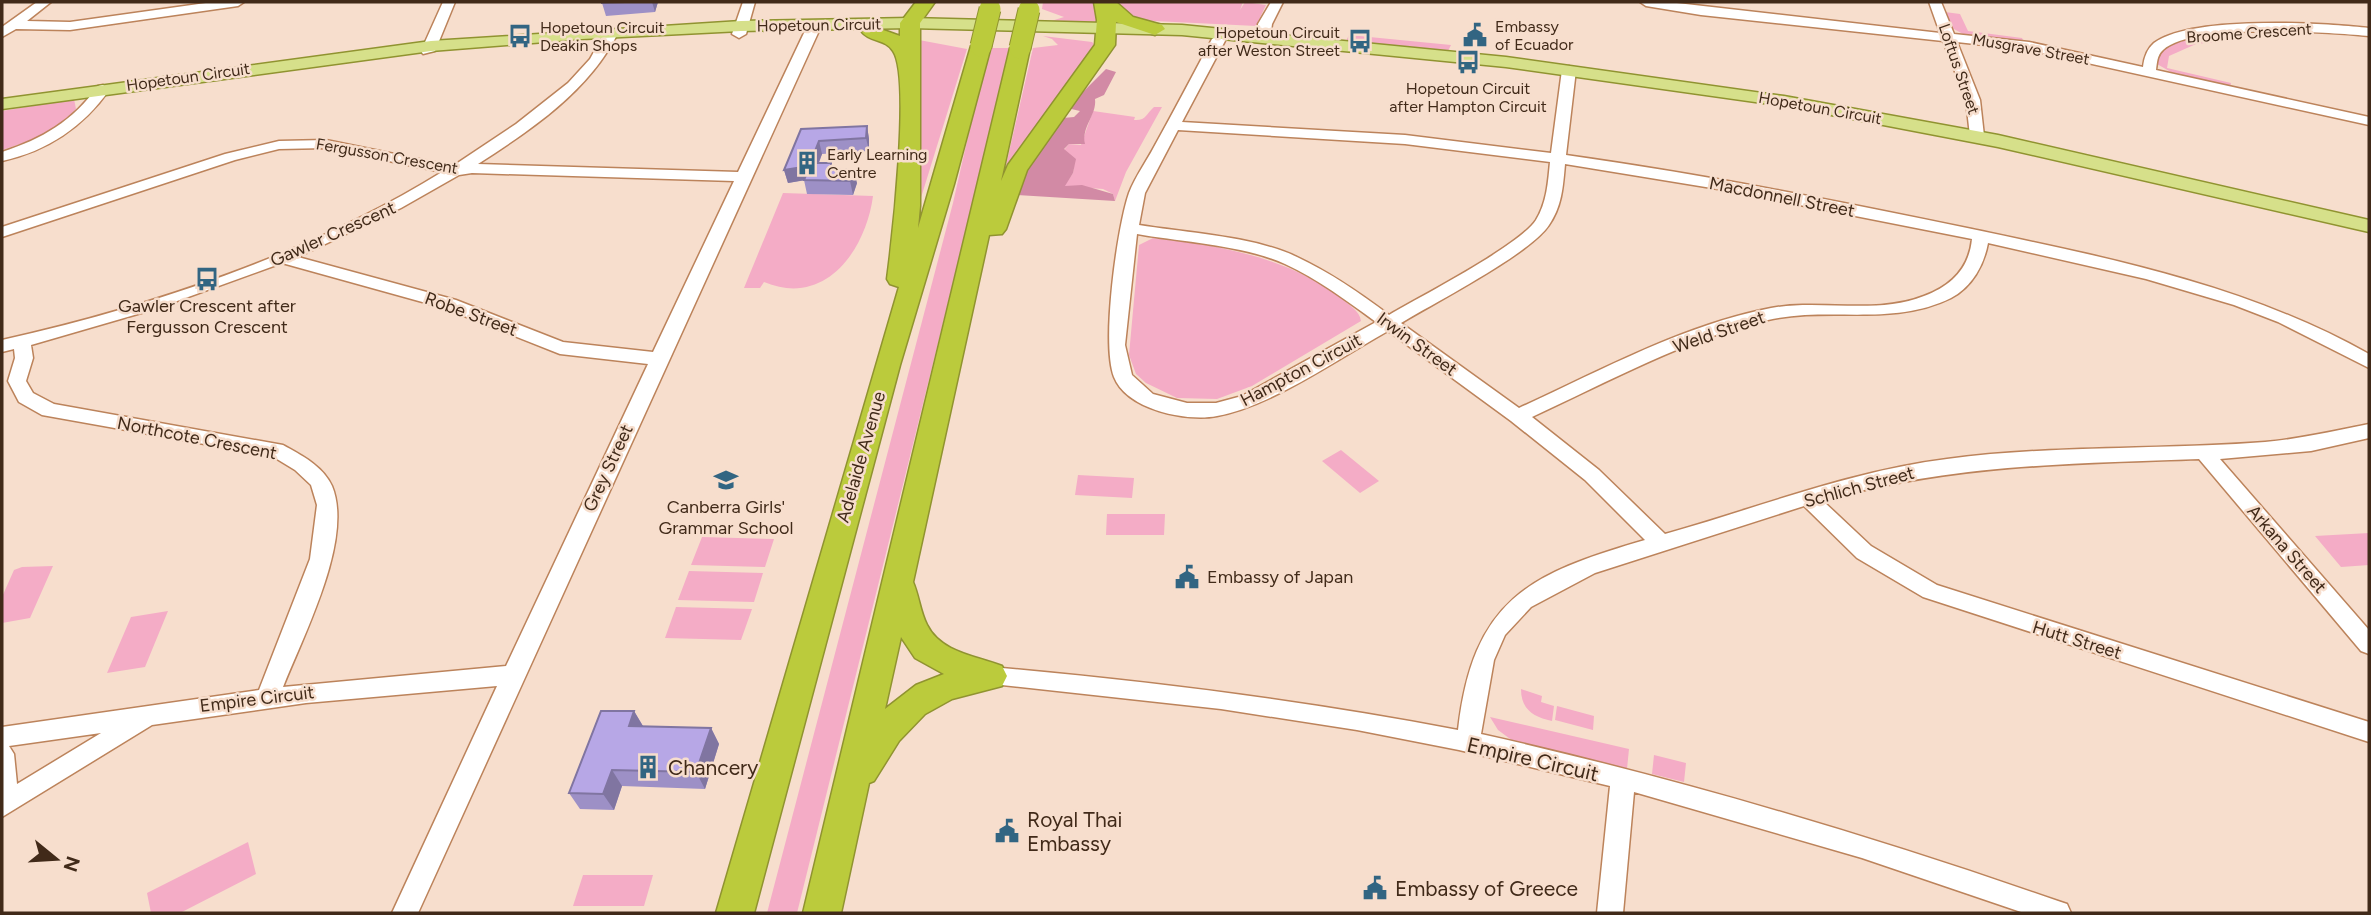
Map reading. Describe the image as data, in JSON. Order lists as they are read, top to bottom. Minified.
{"streets":{"highway":["Adelaide Avenue"],"main road":["Hopetoun Circuit"],"street":["Broome Crescent","Musgrave Street","Loftus Street","Fergusson Crescent","Macdonnell Street","Gawler Crescent","Robe Street","Weld Street","Irwin Street","Hampton Circuit","Northcote Crescent","Grey Street","Schlich Street","Arkana Street","Hutt Street","Empire Circuit"]},"crossings":[["Hopetoun Circuit","Loftus Street"],["Hopetoun Circuit","Gawler Crescent"],["Hopetoun Circuit","Hampton Circuit"],["Hopetoun Circuit","Grey Street"],["Broome Crescent","Musgrave Street"],["Musgrave Street","Loftus Street"],["Fergusson Crescent","Gawler Crescent"],["Fergusson Crescent","Grey Street"],["Macdonnell Street","Weld Street"],["Macdonnell Street","Hampton Circuit"],["Gawler Crescent","Robe Street"],["Gawler Crescent","Northcote Crescent"],["Robe Street","Grey Street"],["Weld Street","Irwin Street"],["Irwin Street","Hampton Circuit"],["Irwin Street","Schlich Street"],["Northcote Crescent","Empire Circuit"],["Grey Street","Empire Circuit"],["Schlich Street","Arkana Street"],["Schlich Street","Hutt Street"],["Schlich Street","Empire Circuit"]],"places":{"public building":["Embassy of Ecuador","Embassy of Japan","Royal Thai Embassy","Embassy of Greece"],"bus stop":["Hopetoun Circuit Deakin Shops","Hopetoun Circuit after Weston Street","Hopetoun Circuit after Hampton Circuit","Gawler Crescent after Fergusson Crescent"],"building":["Early Learning Centre","Chancery"],"school or university":["Canberra Girls' Grammar School"]},"north":"right"}
